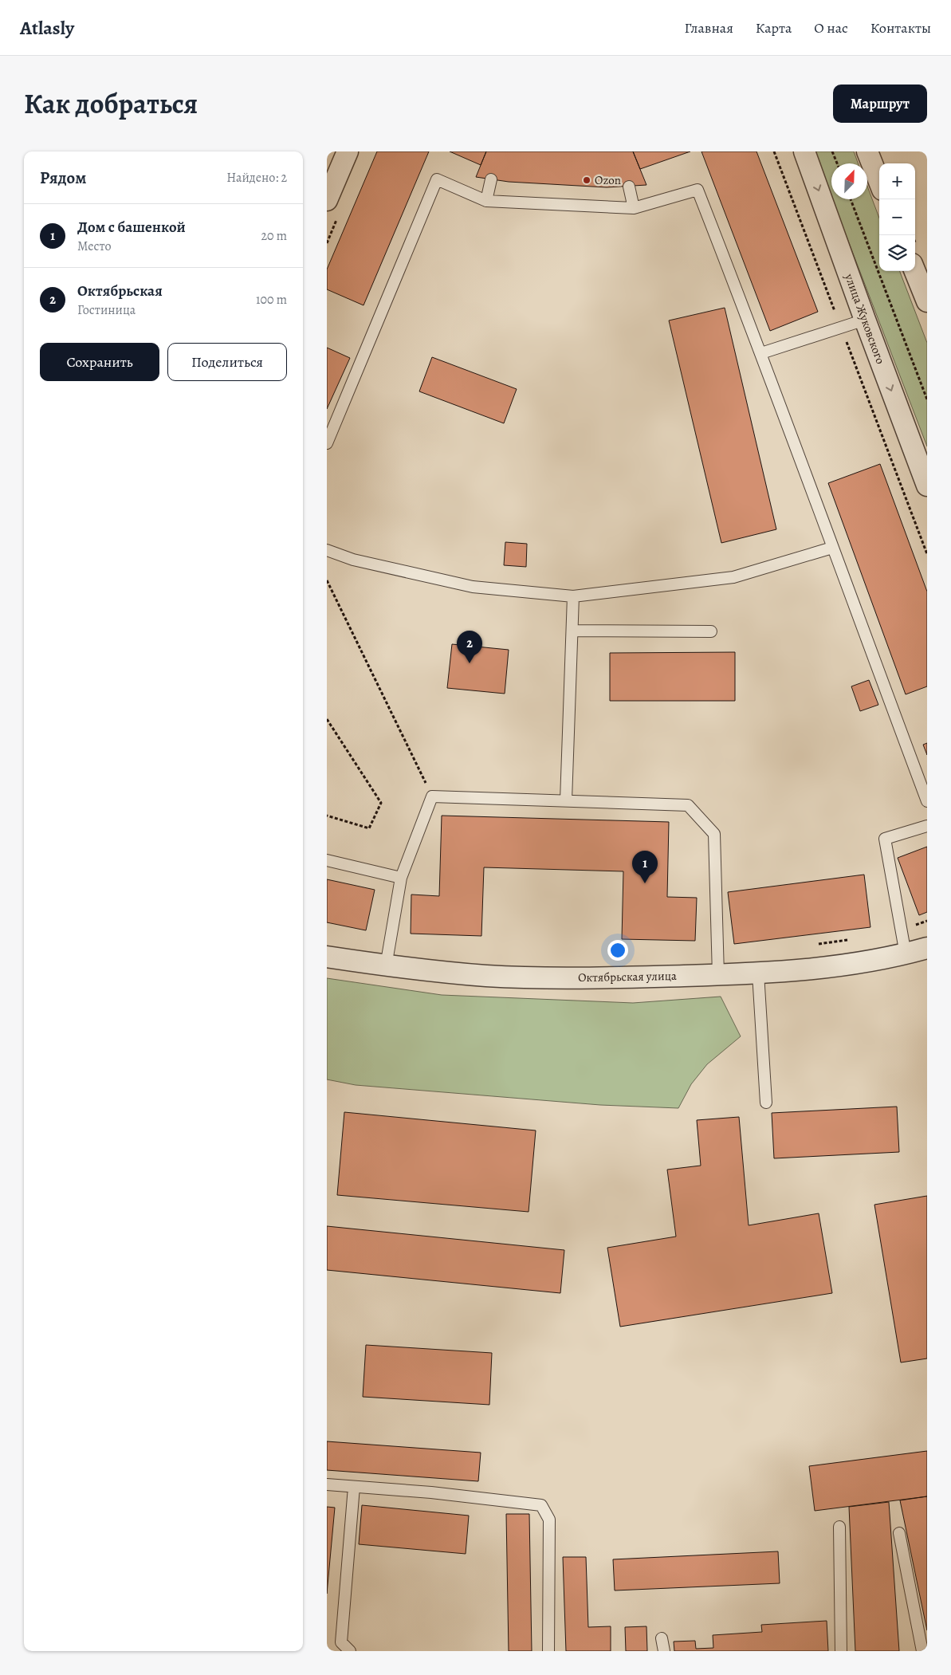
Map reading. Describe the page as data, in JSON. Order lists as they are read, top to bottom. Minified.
{"streets":{"street":["улица Жуковского","Октябрьская улица"]},"one_way":["улица Жуковского"],"places":["Ozon"],"north":"top right","page":{"header":"Atlasly","nav":["Главная","Карта","О нас","Контакты"],"title":"Как добраться","buttons":["Маршрут",["Сохранить","Поделиться"]],"heading":["Рядом","Найдено: 2"],"map_buttons":["+","−"],"list":[{"mark":"1","name":"Дом с башенкой","note":"Место","value":"20 m"},{"mark":"2","name":"Октябрьская","note":"Гостиница","value":"100 m"}],"pins":["2","1"]}}
